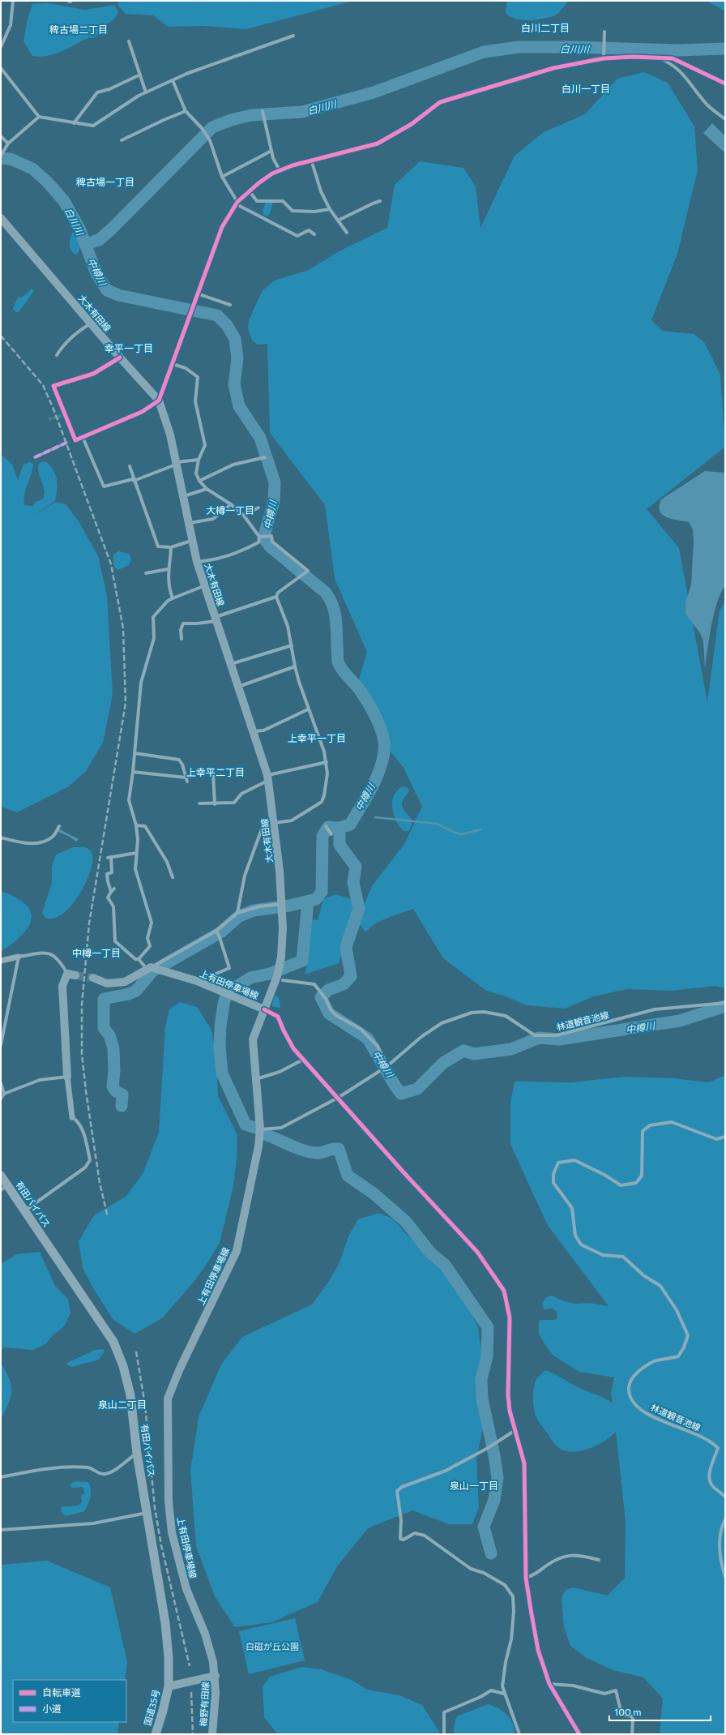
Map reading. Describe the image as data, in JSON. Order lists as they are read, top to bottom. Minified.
{"streets":{"highway":["有田バイパス","国道35号"],"main road":["大木有田線","上有田停車場線","梅野有田線"],"street":["林道観音池線"]},"crossings":[["大木有田線","上有田停車場線"],["上有田停車場線","梅野有田線"],["有田バイパス","国道35号"]],"districts":["白川二丁目","稗古場二丁目","白川一丁目","稗古場一丁目","幸平一丁目","大樽一丁目","上幸平一丁目","上幸平二丁目","中樽一丁目","泉山二丁目","泉山一丁目"],"water":["白川川","中樽川"],"parks":["白磁が丘公園"],"legend":["自転車道","小道"],"scale_bar":"100 m"}
